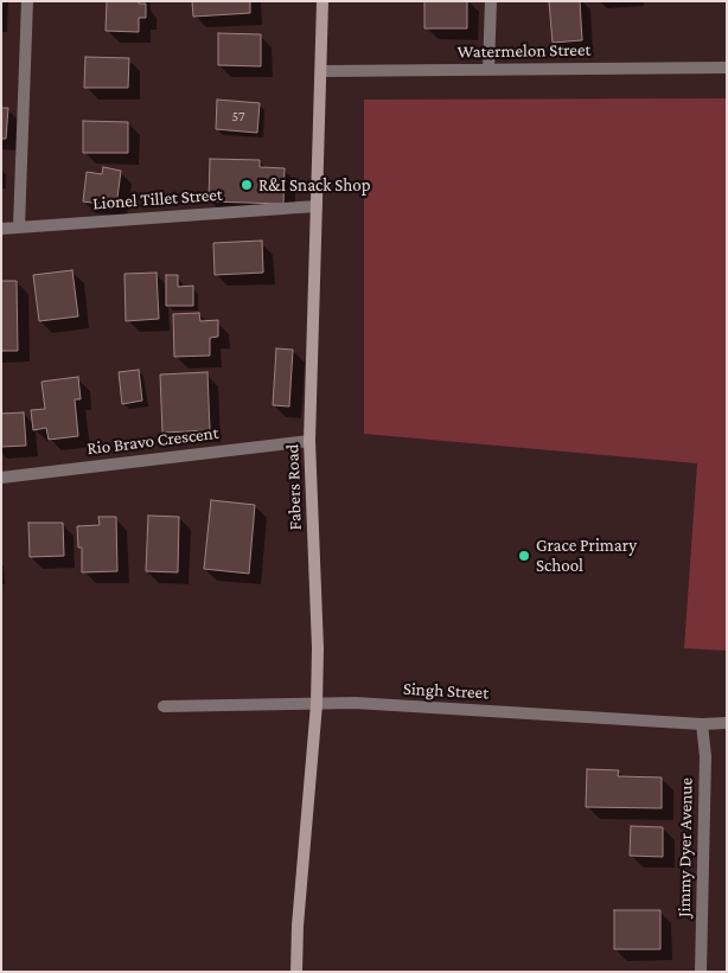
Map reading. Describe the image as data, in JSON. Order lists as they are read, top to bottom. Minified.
{"streets":{"main road":["Fabers Road"],"street":["Watermelon Street","Lionel Tillet Street","Rio Bravo Crescent","Singh Street","Jimmy Dyer Avenue"]},"crossings":[["Watermelon Street","Fabers Road"],["Lionel Tillet Street","Fabers Road"],["Rio Bravo Crescent","Fabers Road"],["Fabers Road","Singh Street"],["Singh Street","Jimmy Dyer Avenue"]],"places":["R&I Snack Shop","Grace Primary School"],"house_numbers":["57"]}
